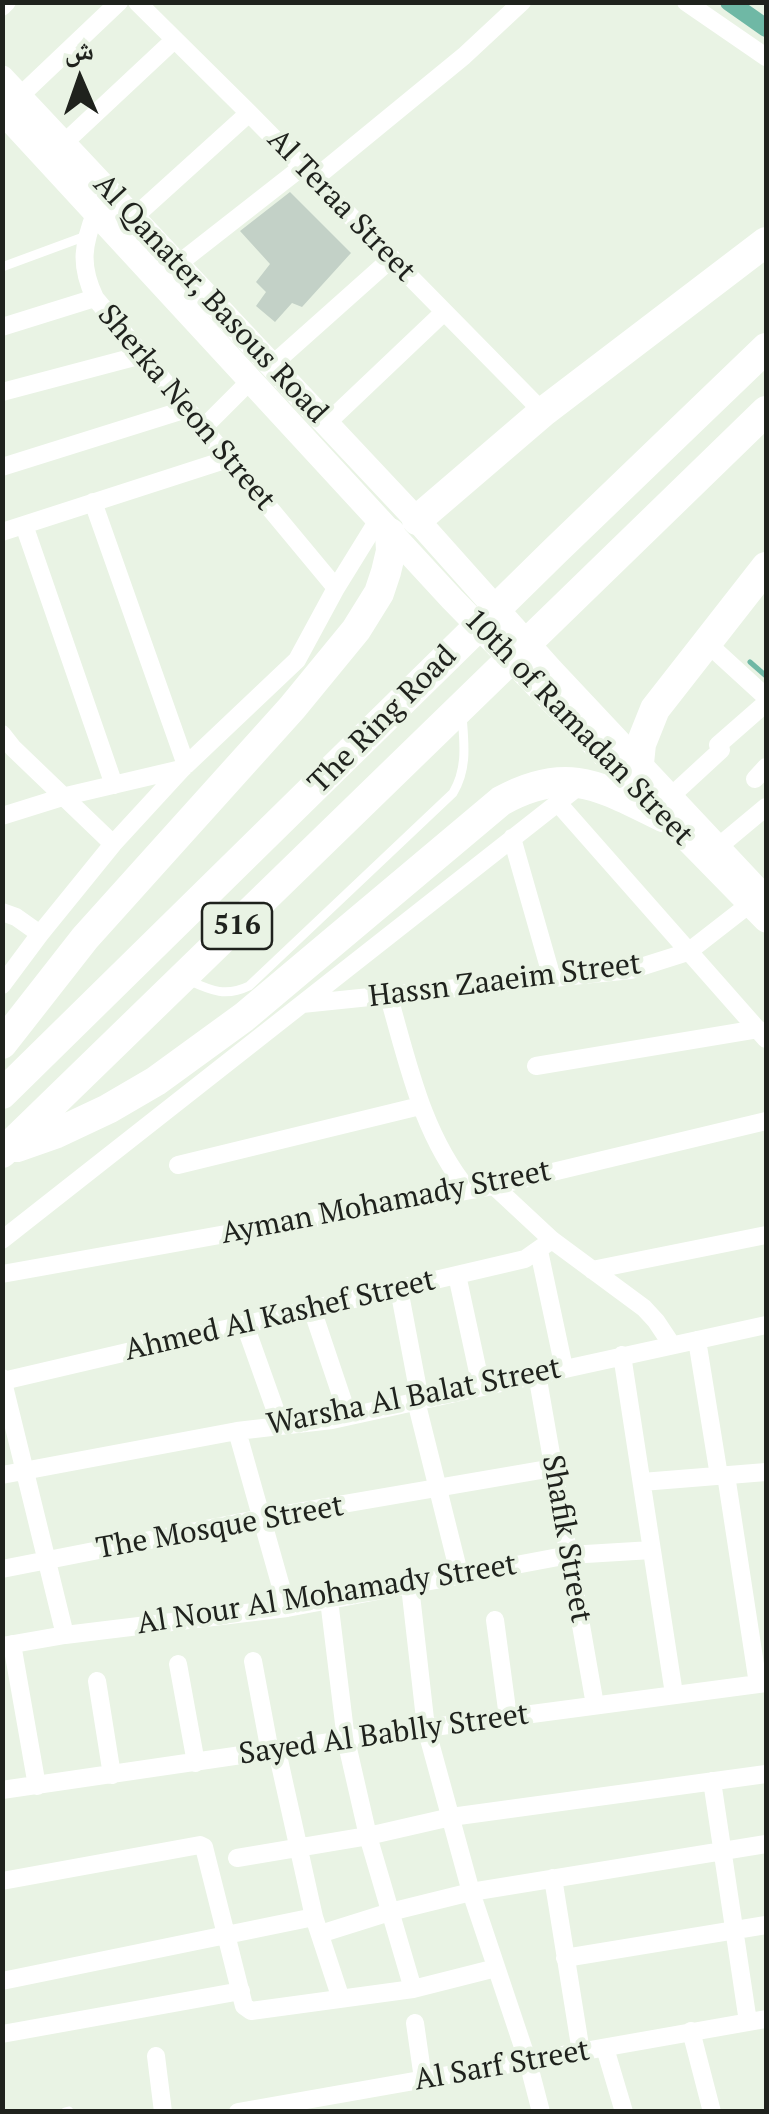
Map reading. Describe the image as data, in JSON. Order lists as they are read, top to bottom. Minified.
{"streets":{"highway":["The Ring Road","516"],"main road":["Al Qanater, Basous Road","10th of Ramadan Street"],"street":["Al Teraa Street","Sherka Neon Street","Hassn Zaaeim Street","Ayman Mohamady Street","Ahmed Al Kashef Street","Warsha Al Balat Street","The Mosque Street","Shafik Street","Al Nour Al Mohamady Street","Sayed Al Bablly Street","Al Sarf Street"]},"crossings":[["Al Qanater, Basous Road","Sherka Neon Street"],["Al Qanater, Basous Road","10th of Ramadan Street"],["10th of Ramadan Street","Hassn Zaaeim Street"],["Warsha Al Balat Street","Shafik Street"],["The Mosque Street","Shafik Street"],["Shafik Street","Al Nour Al Mohamady Street"],["Shafik Street","Sayed Al Bablly Street"]],"north":"top"}
